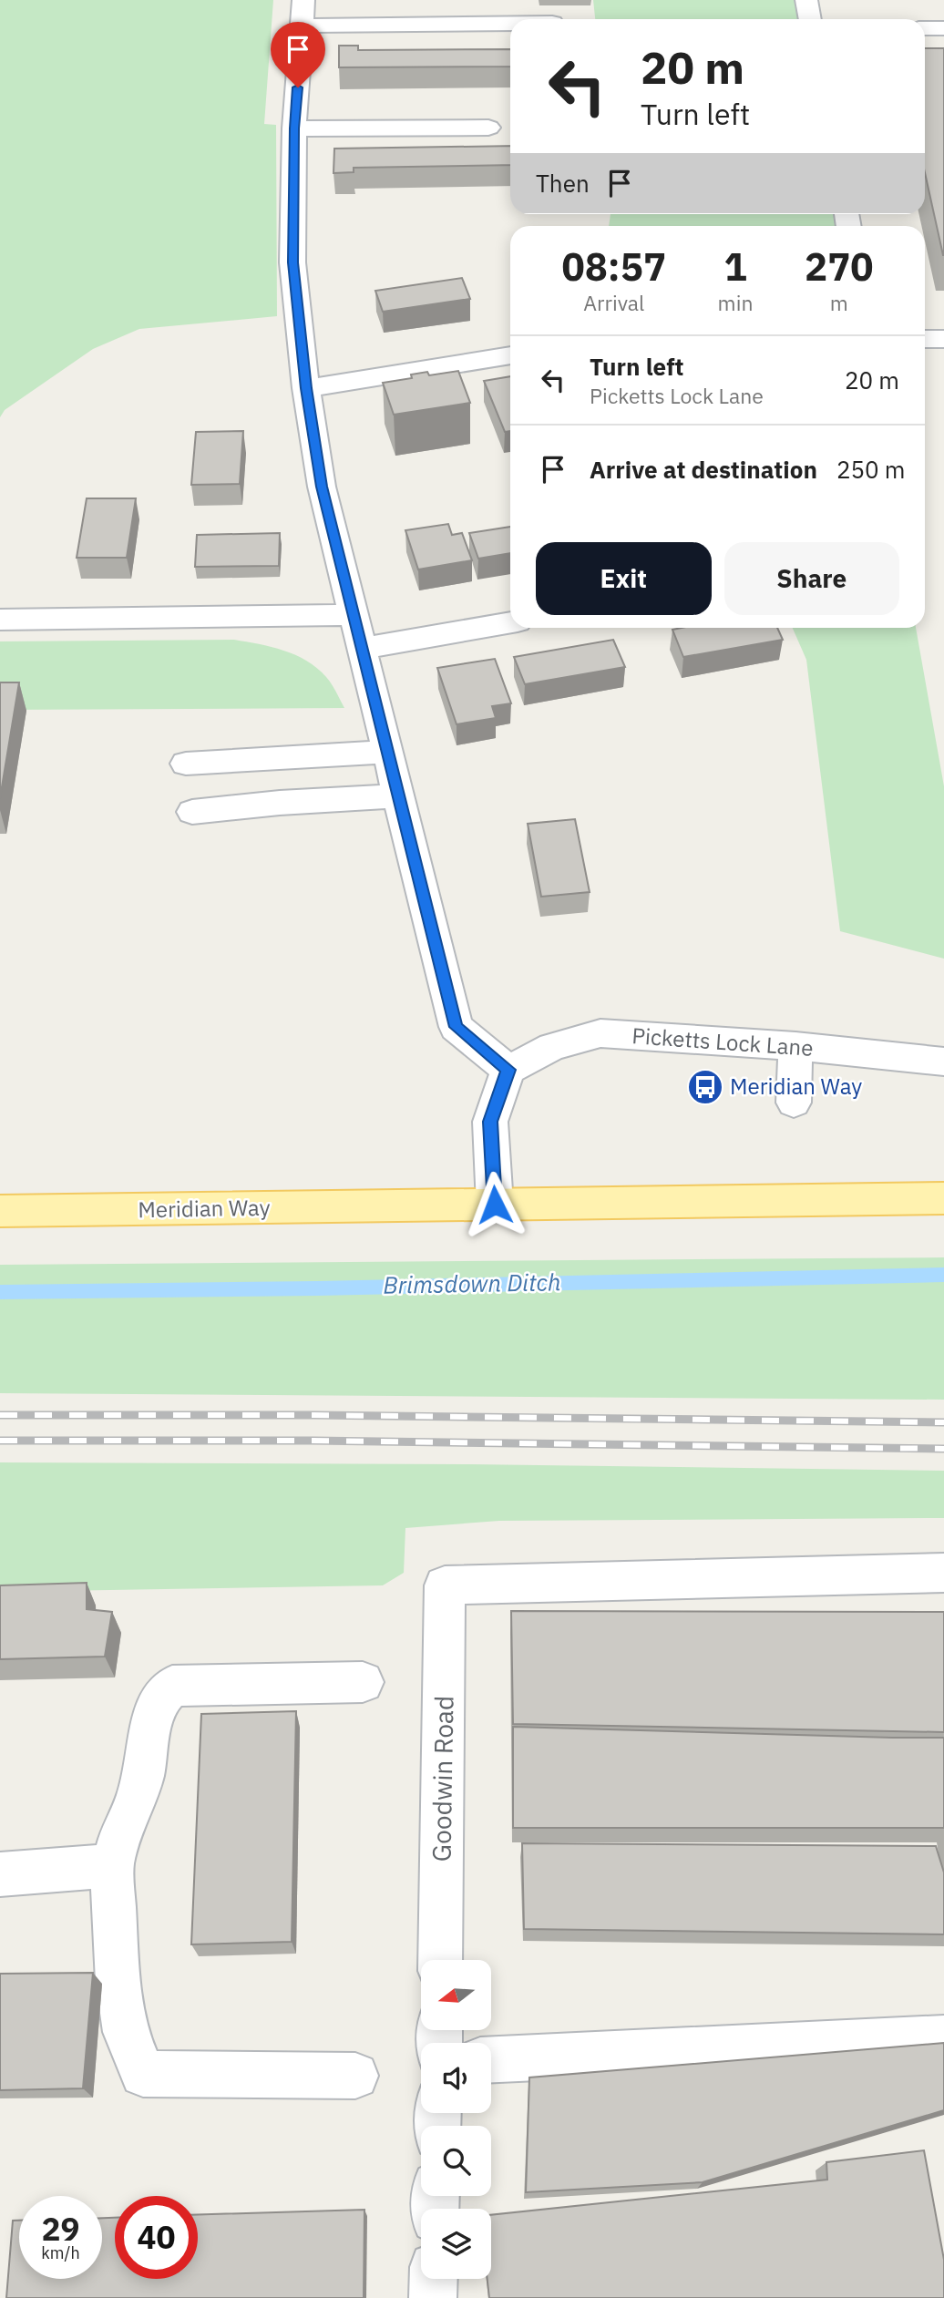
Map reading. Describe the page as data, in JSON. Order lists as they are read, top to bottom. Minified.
{"streets":{"main road":["Meridian Way"],"street":["Picketts Lock Lane","Goodwin Road"]},"water":["Brimsdown Ditch"],"places":{"bus stop":["Meridian Way"]},"north":"left","page":{"turn":["20 m","Turn left"],"then":"Then","eta":["08:57","Arrival","1","min","270","m"],"list":[{"name":"Turn left","note":"Picketts Lock Lane","value":"20 m"},{"name":"Arrive at destination","value":"250 m"}],"buttons":["Exit","Share"],"speed":"29 km/h","limit":"40"}}
